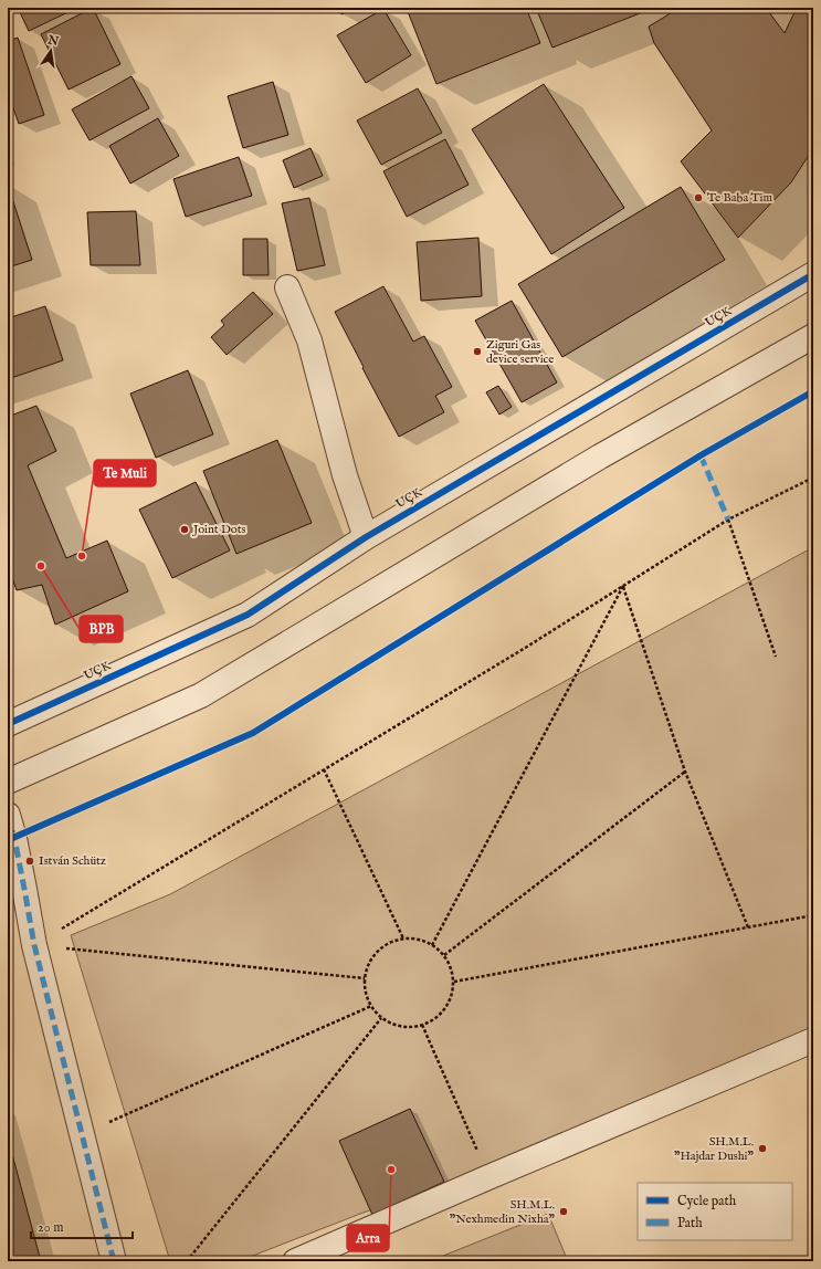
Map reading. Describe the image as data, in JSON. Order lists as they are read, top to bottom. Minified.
{"streets":{"street":["UÇK"]},"places":["Te Baba Tim","Ziguri Gas device service","Joint Dots","Te Muli","BPB","István Schütz","SH.M.L. \"Hajdar Dushi\"","Arra","SH.M.L. \"Nexhmedin Nixha\""],"legend":["Cycle path","Path"],"scale_bar":"20 m","north":"top"}
